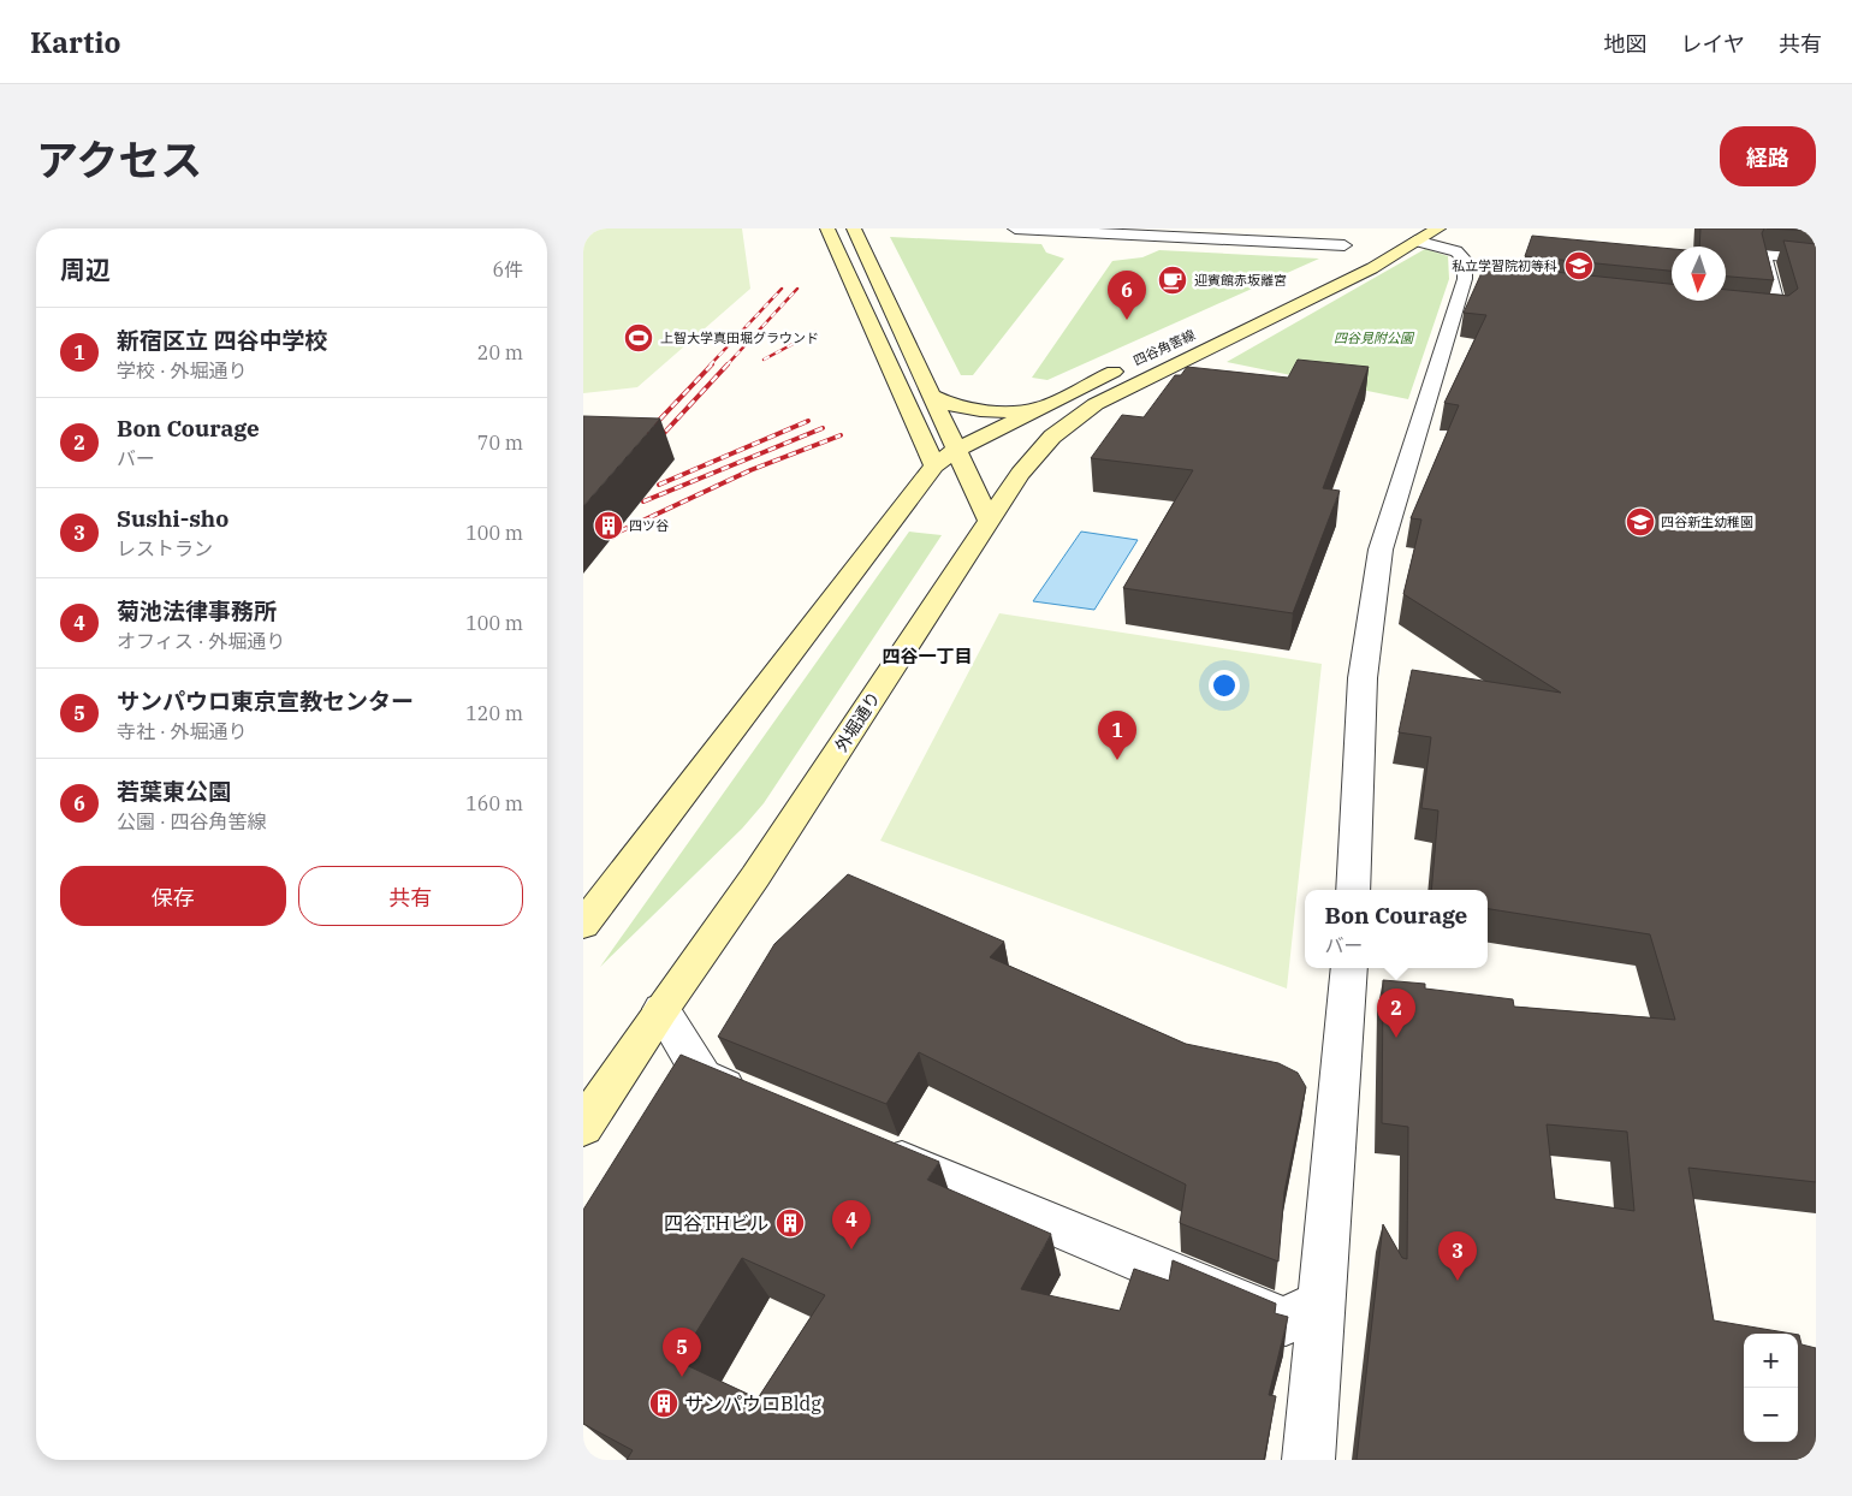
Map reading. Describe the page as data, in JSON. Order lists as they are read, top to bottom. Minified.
{"streets":{"main road":["四谷角筈線","外堀通り"]},"crossings":[["四谷角筈線","外堀通り"]],"districts":["四谷一丁目"],"parks":["四谷見附公園"],"places":{"school or university":["私立学習院初等科","四谷新生幼稚園"],"cafe":["迎賓館赤坂離宮"],"sports":["上智大学真田堀グラウンド"],"building":["四ツ谷","四谷THビル","サンパウロBldg"]},"north":"bottom","page":{"header":"Kartio","nav":["地図","レイヤ","共有"],"title":"アクセス","buttons":["経路",["保存","共有"]],"heading":["周辺","6件"],"pins":["6","1","2","4","3","5"],"list":[{"mark":"1","name":"新宿区立 四谷中学校","note":"学校 · 外堀通り","value":"20 m"},{"mark":"2","name":"Bon Courage","note":"バー","value":"70 m"},{"mark":"3","name":"Sushi-sho","note":"レストラン","value":"100 m"},{"mark":"4","name":"菊池法律事務所","note":"オフィス · 外堀通り","value":"100 m"},{"mark":"5","name":"サンパウロ東京宣教センター","note":"寺社 · 外堀通り","value":"120 m"},{"mark":"6","name":"若葉東公園","note":"公園 · 四谷角筈線","value":"160 m"}],"popup":["Bon Courage","バー"],"map_buttons":["+","−"]}}
